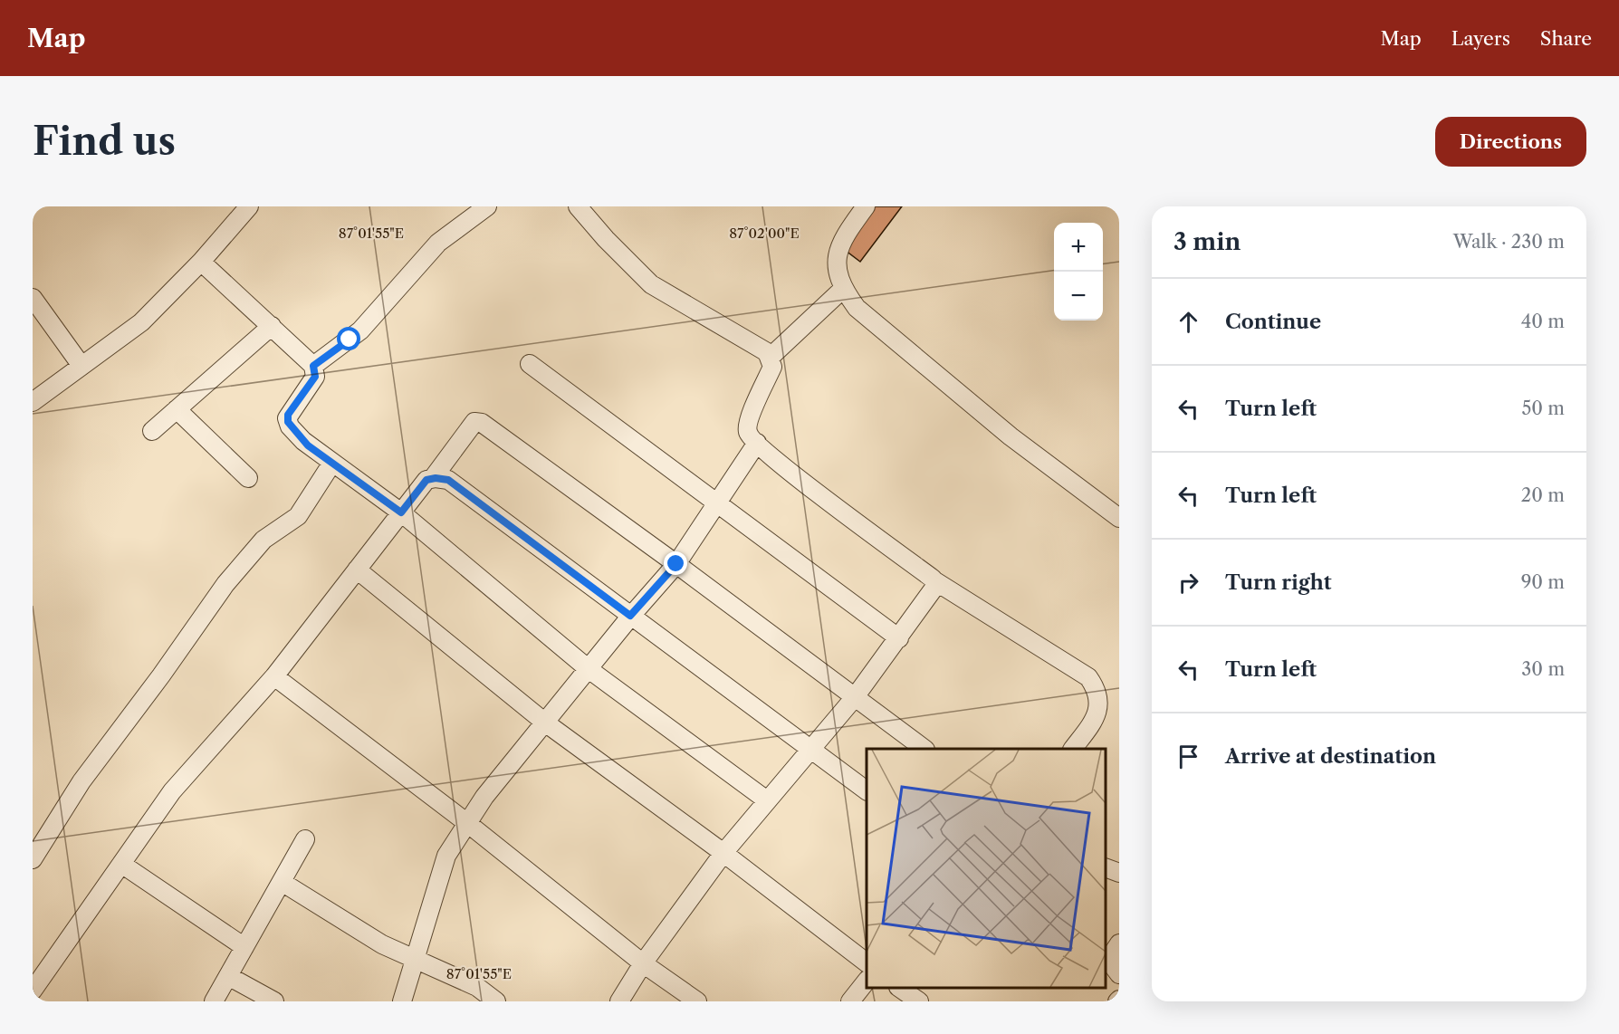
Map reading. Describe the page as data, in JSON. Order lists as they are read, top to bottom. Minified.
{"page":{"header":"Map","nav":["Map","Layers","Share"],"buttons":"Directions","title":"Find us","heading":["3 min","Walk · 230 m"],"map_buttons":["+","−"],"list":[["Continue","40 m"],["Turn left","50 m"],["Turn left","20 m"],["Turn right","90 m"],["Turn left","30 m"],"Arrive at destination"]},"coordinates":["87°01'55\"E","87°02'00\"E"]}
